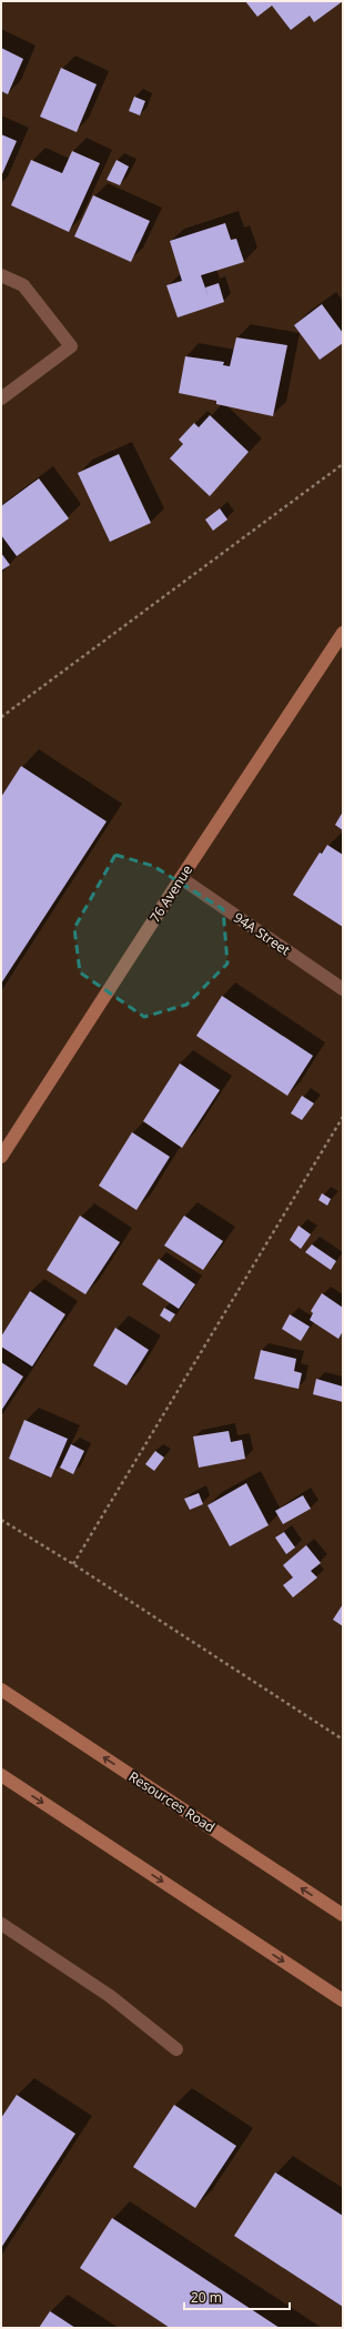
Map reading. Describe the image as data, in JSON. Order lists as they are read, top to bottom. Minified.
{"streets":{"main road":["76 Avenue","Resources Road"],"street":["94A Street"]},"crossings":[["76 Avenue","94A Street"]],"scale_bar":"20 m"}
